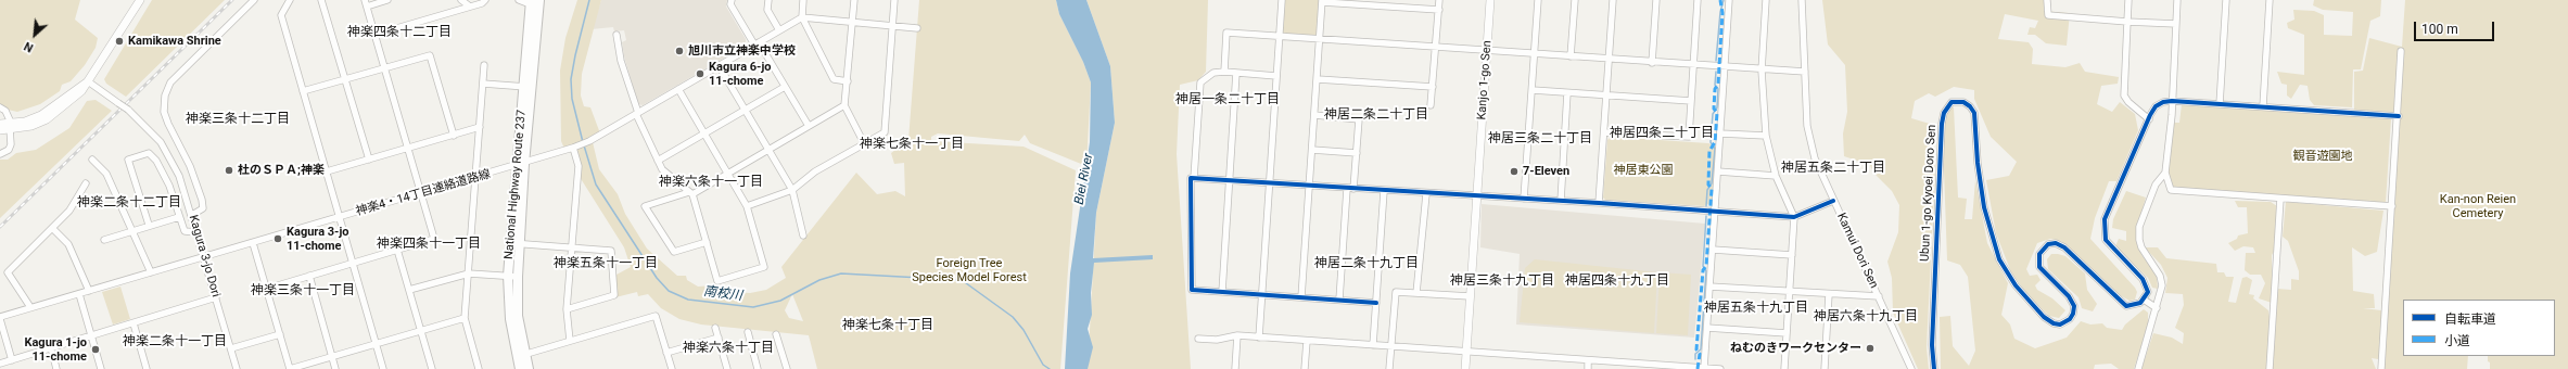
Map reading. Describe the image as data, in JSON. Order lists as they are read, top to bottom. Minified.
{"streets":{"highway":["National Highway Route 237"],"main road":["Kanjo 1-go Sen"],"street":["神楽4・14丁目連絡道路線","Ubun 1-go Kyoei Doro Sen","Kamui Dori Sen","Kagura 3-jo Dori"]},"crossings":[["National Highway Route 237","神楽4・14丁目連絡道路線"],["神楽4・14丁目連絡道路線","Kagura 3-jo Dori"]],"districts":["神楽四条十二丁目","神居一条二十丁目","神居二条二十丁目","神楽三条十二丁目","神居四条二十丁目","神居三条二十丁目","神楽七条十一丁目","神居五条二十丁目","神楽六条十一丁目","神楽二条十二丁目","神楽四条十一丁目","神楽五条十一丁目","神居二条十九丁目","神居三条十九丁目","神居四条十九丁目","神楽三条十一丁目","神居五条十九丁目","神居六条十九丁目","神楽七条十丁目","神楽二条十一丁目","神楽六条十丁目"],"water":["Biei River","南校川"],"parks":["観音遊園地","神居東公園","Kan-non Reien Cemetery","Foreign Tree Species Model Forest"],"places":["Kamikawa Shrine","旭川市立神楽中学校","Kagura 6-jo 11-chome","杜のＳＰＡ;神楽","7-Eleven","Kagura 3-jo 11-chome","ねむのきワークセンター","Kagura 1-jo 11-chome"],"legend":["自転車道","小道"],"scale_bar":"100 m","north":"bottom left"}
